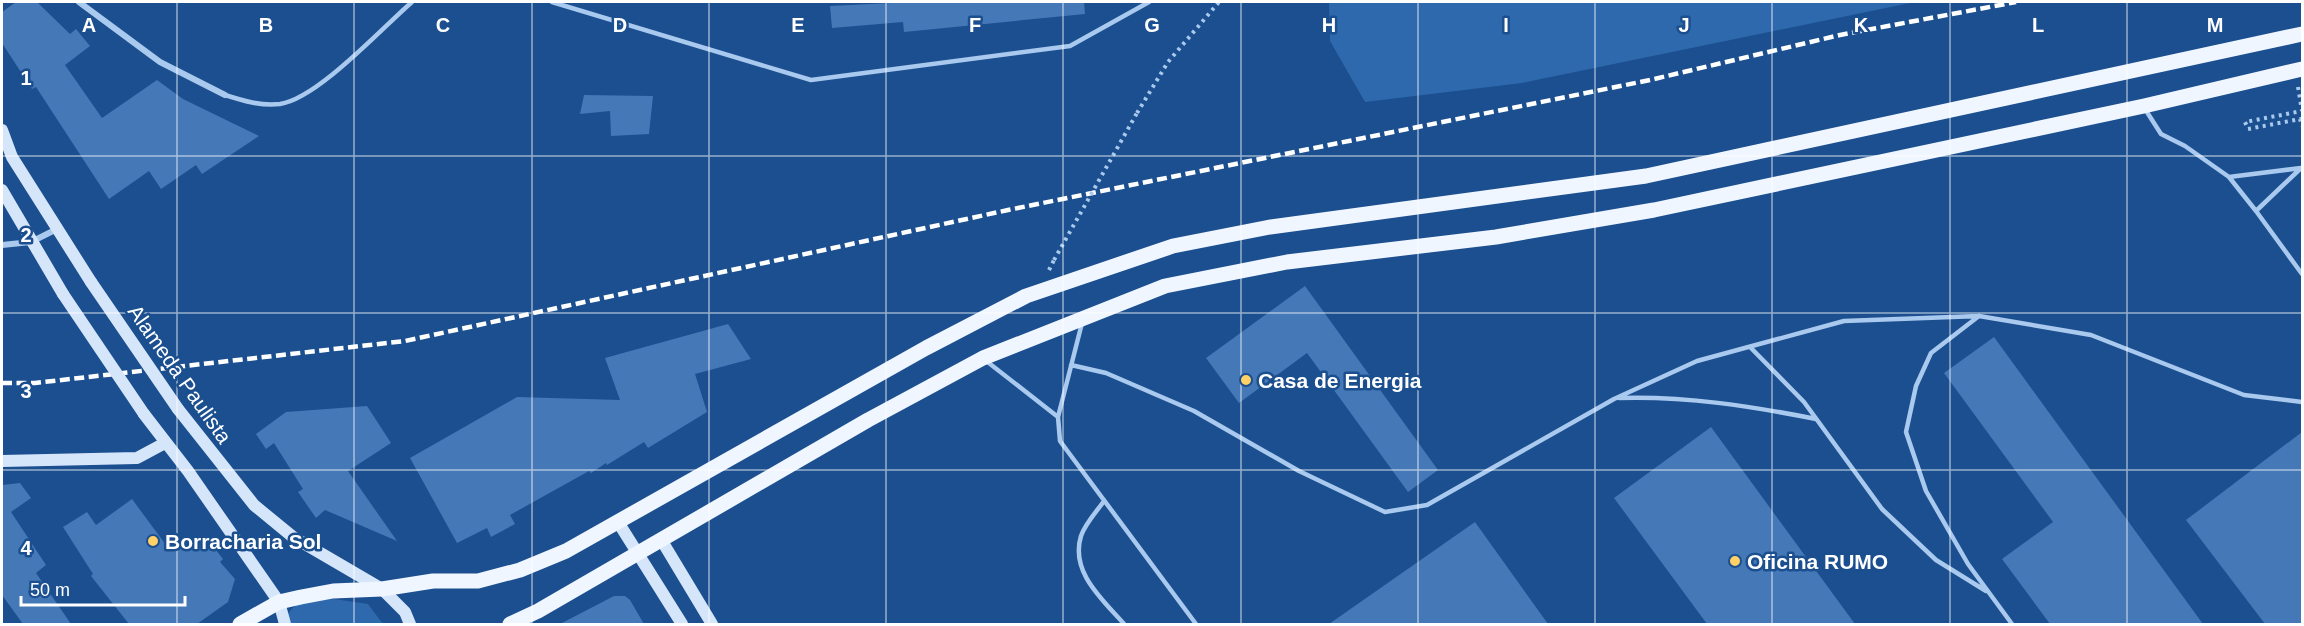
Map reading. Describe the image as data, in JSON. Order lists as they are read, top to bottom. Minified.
{"streets":{"main road":["Alameda Paulista"]},"places":["Casa de Energia","Borracharia Sol","Oficina RUMO"],"scale_bar":"50 m","grid":{"columns":["A","B","C","D","E","F","G","H","I","J","K","L","M"],"rows":["1","2","3","4"]}}
